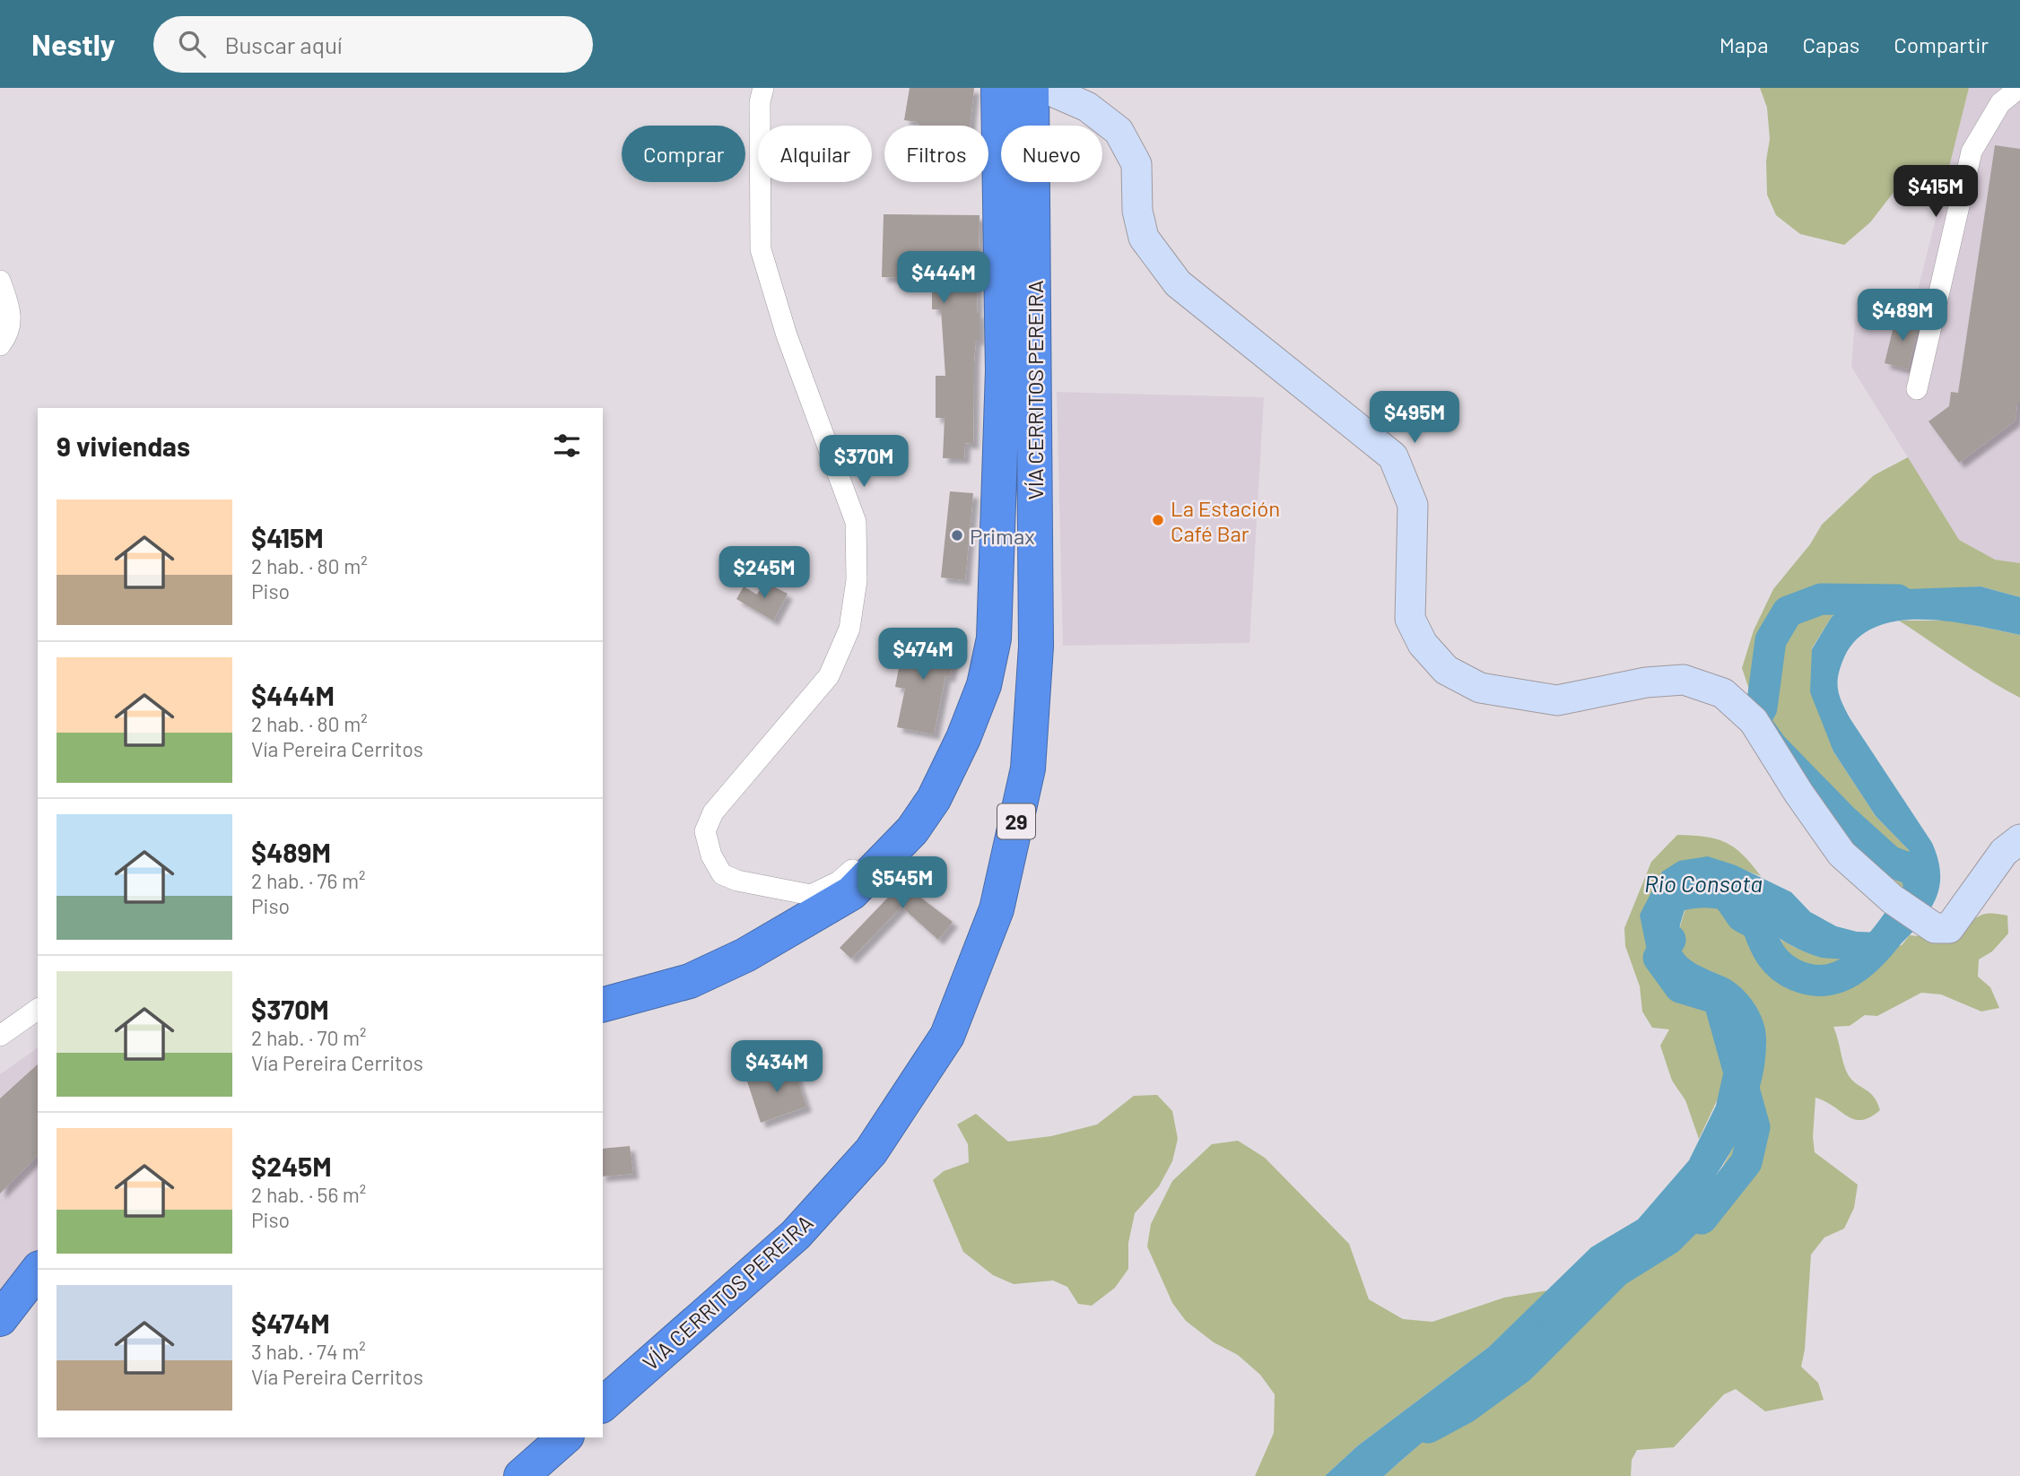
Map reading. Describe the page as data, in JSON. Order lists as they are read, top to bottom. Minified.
{"streets":{"highway":["VÍA CERRITOS PEREIRA","29"]},"water":["Rio Consota"],"places":["La Estación Café Bar","Primax"],"page":{"header":"Nestly","search":"Buscar aquí","nav":["Mapa","Capas","Compartir"],"chip":["Comprar","Alquilar","Filtros","Nuevo"],"price":["$415M","$444M","$489M","$495M","$370M","$245M","$474M","$545M","$434M"],"heading":"9 viviendas","list":[{"name":"$415M","note":"2 hab. · 80 m² · Piso"},{"name":"$444M","note":"2 hab. · 80 m² · Vía Pereira Cerritos"},{"name":"$489M","note":"2 hab. · 76 m² · Piso"},{"name":"$370M","note":"2 hab. · 70 m² · Vía Pereira Cerritos"},{"name":"$245M","note":"2 hab. · 56 m² · Piso"},{"name":"$474M","note":"3 hab. · 74 m² · Vía Pereira Cerritos"}]}}
